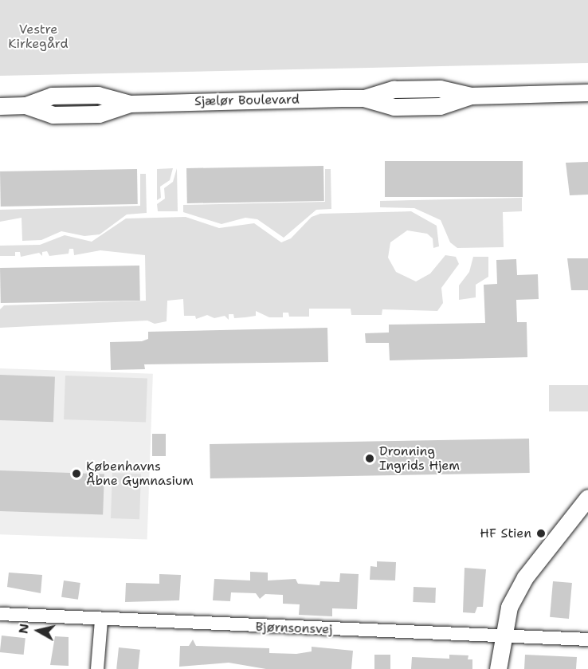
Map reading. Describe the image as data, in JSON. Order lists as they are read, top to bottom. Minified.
{"streets":{"street":["Sjælør Boulevard","Bjørnsonsvej"]},"parks":["Vestre Kirkegård"],"places":["Dronning Ingrids Hjem","Københavns Åbne Gymnasium","HF Stien"],"north":"left"}
